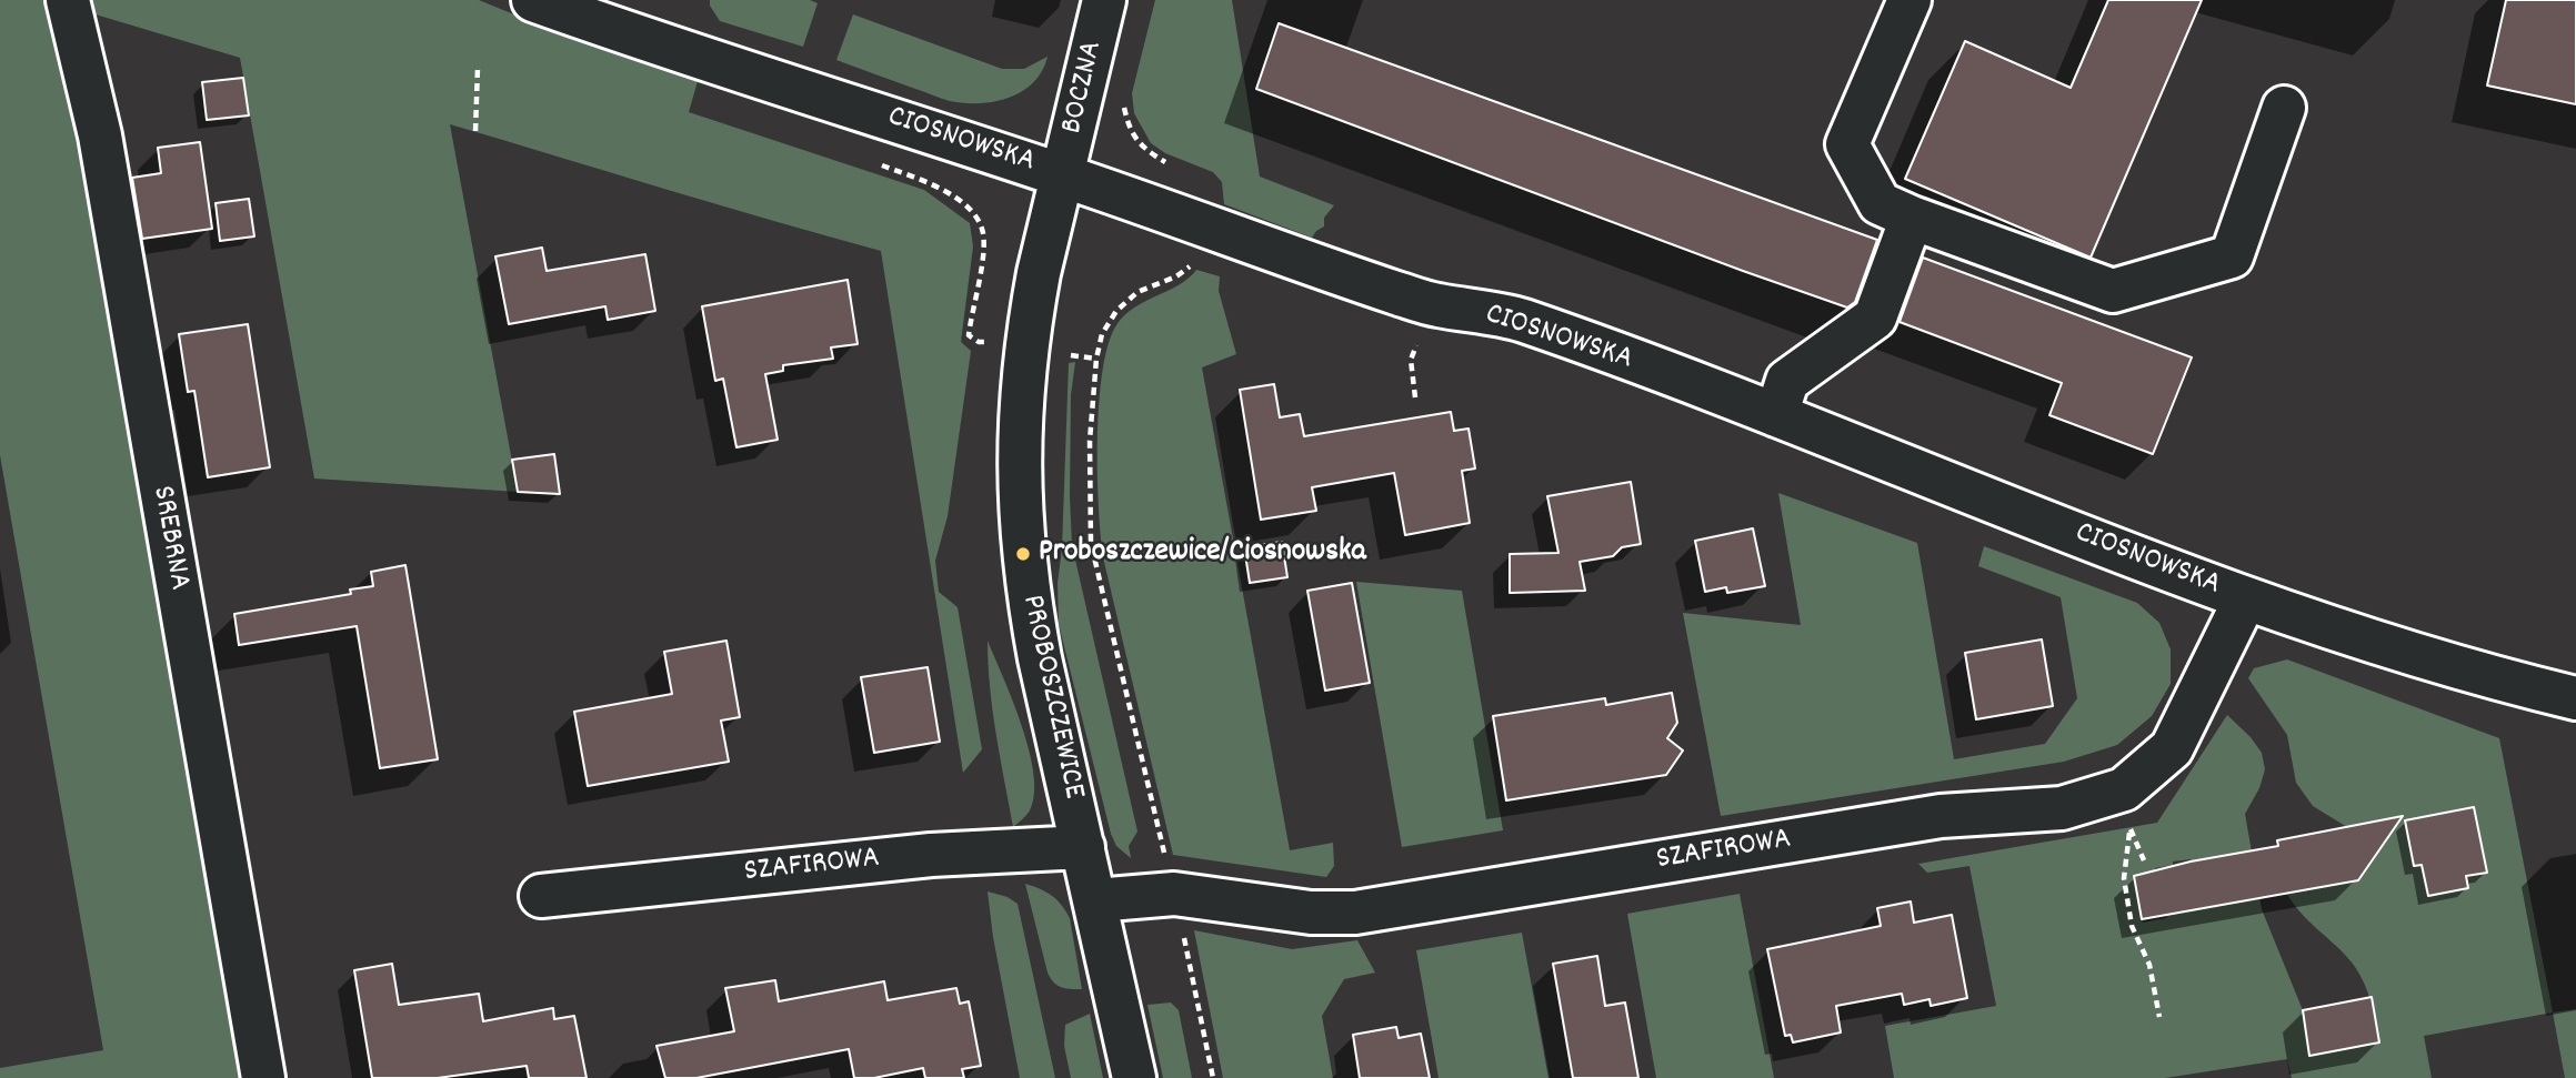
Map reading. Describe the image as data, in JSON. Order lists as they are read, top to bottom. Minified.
{"streets":{"street":["BOCZNA","CIOSNOWSKA","SREBRNA","PROBOSZCZEWICE","SZAFIROWA"]},"crossings":[["BOCZNA","CIOSNOWSKA"],["BOCZNA","PROBOSZCZEWICE"],["CIOSNOWSKA","PROBOSZCZEWICE"],["CIOSNOWSKA","SZAFIROWA"],["PROBOSZCZEWICE","SZAFIROWA"]],"places":["Proboszczewice/Ciosnowska"]}
